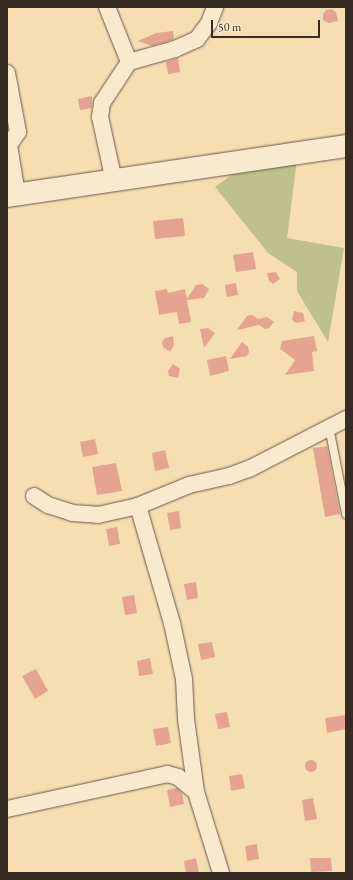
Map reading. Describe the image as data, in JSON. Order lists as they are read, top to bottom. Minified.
{"scale_bar":"50 m"}
